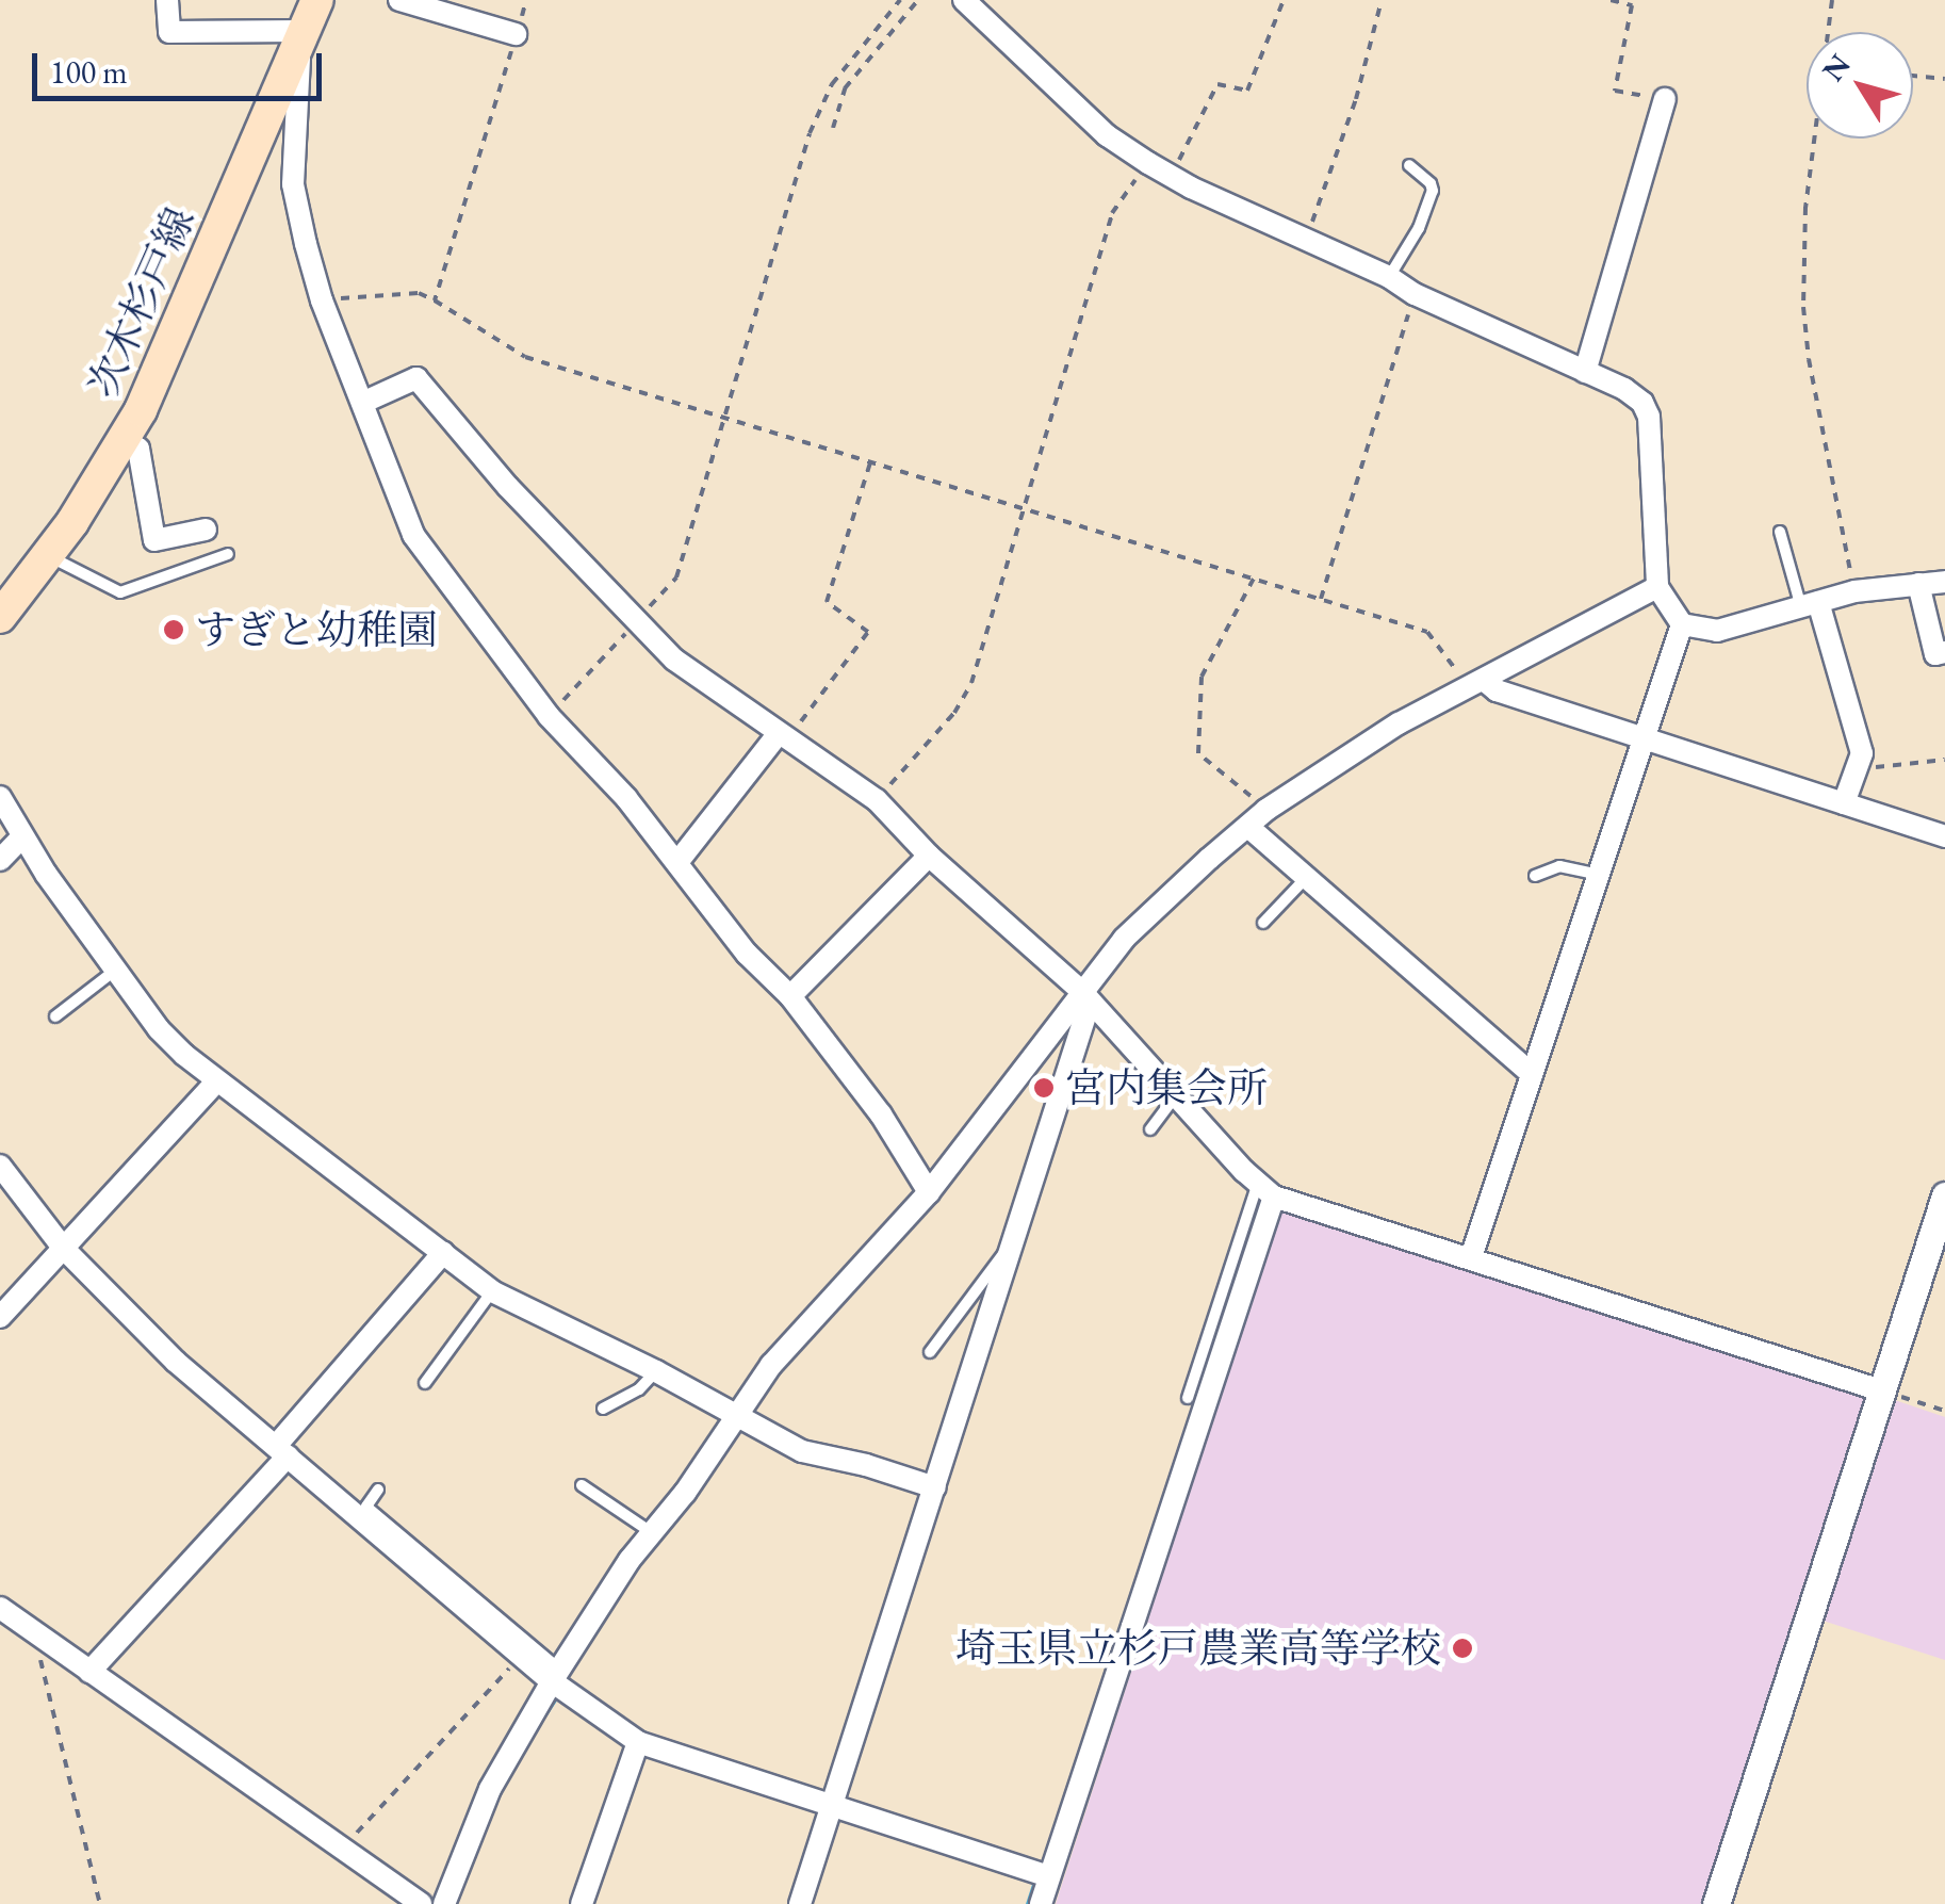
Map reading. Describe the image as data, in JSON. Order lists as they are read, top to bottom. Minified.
{"streets":{"main road":["次木杉戸線"]},"places":["すぎと幼稚園","宮内集会所","埼玉県立杉戸農業高等学校"],"scale_bar":"100 m","north":"top left"}
